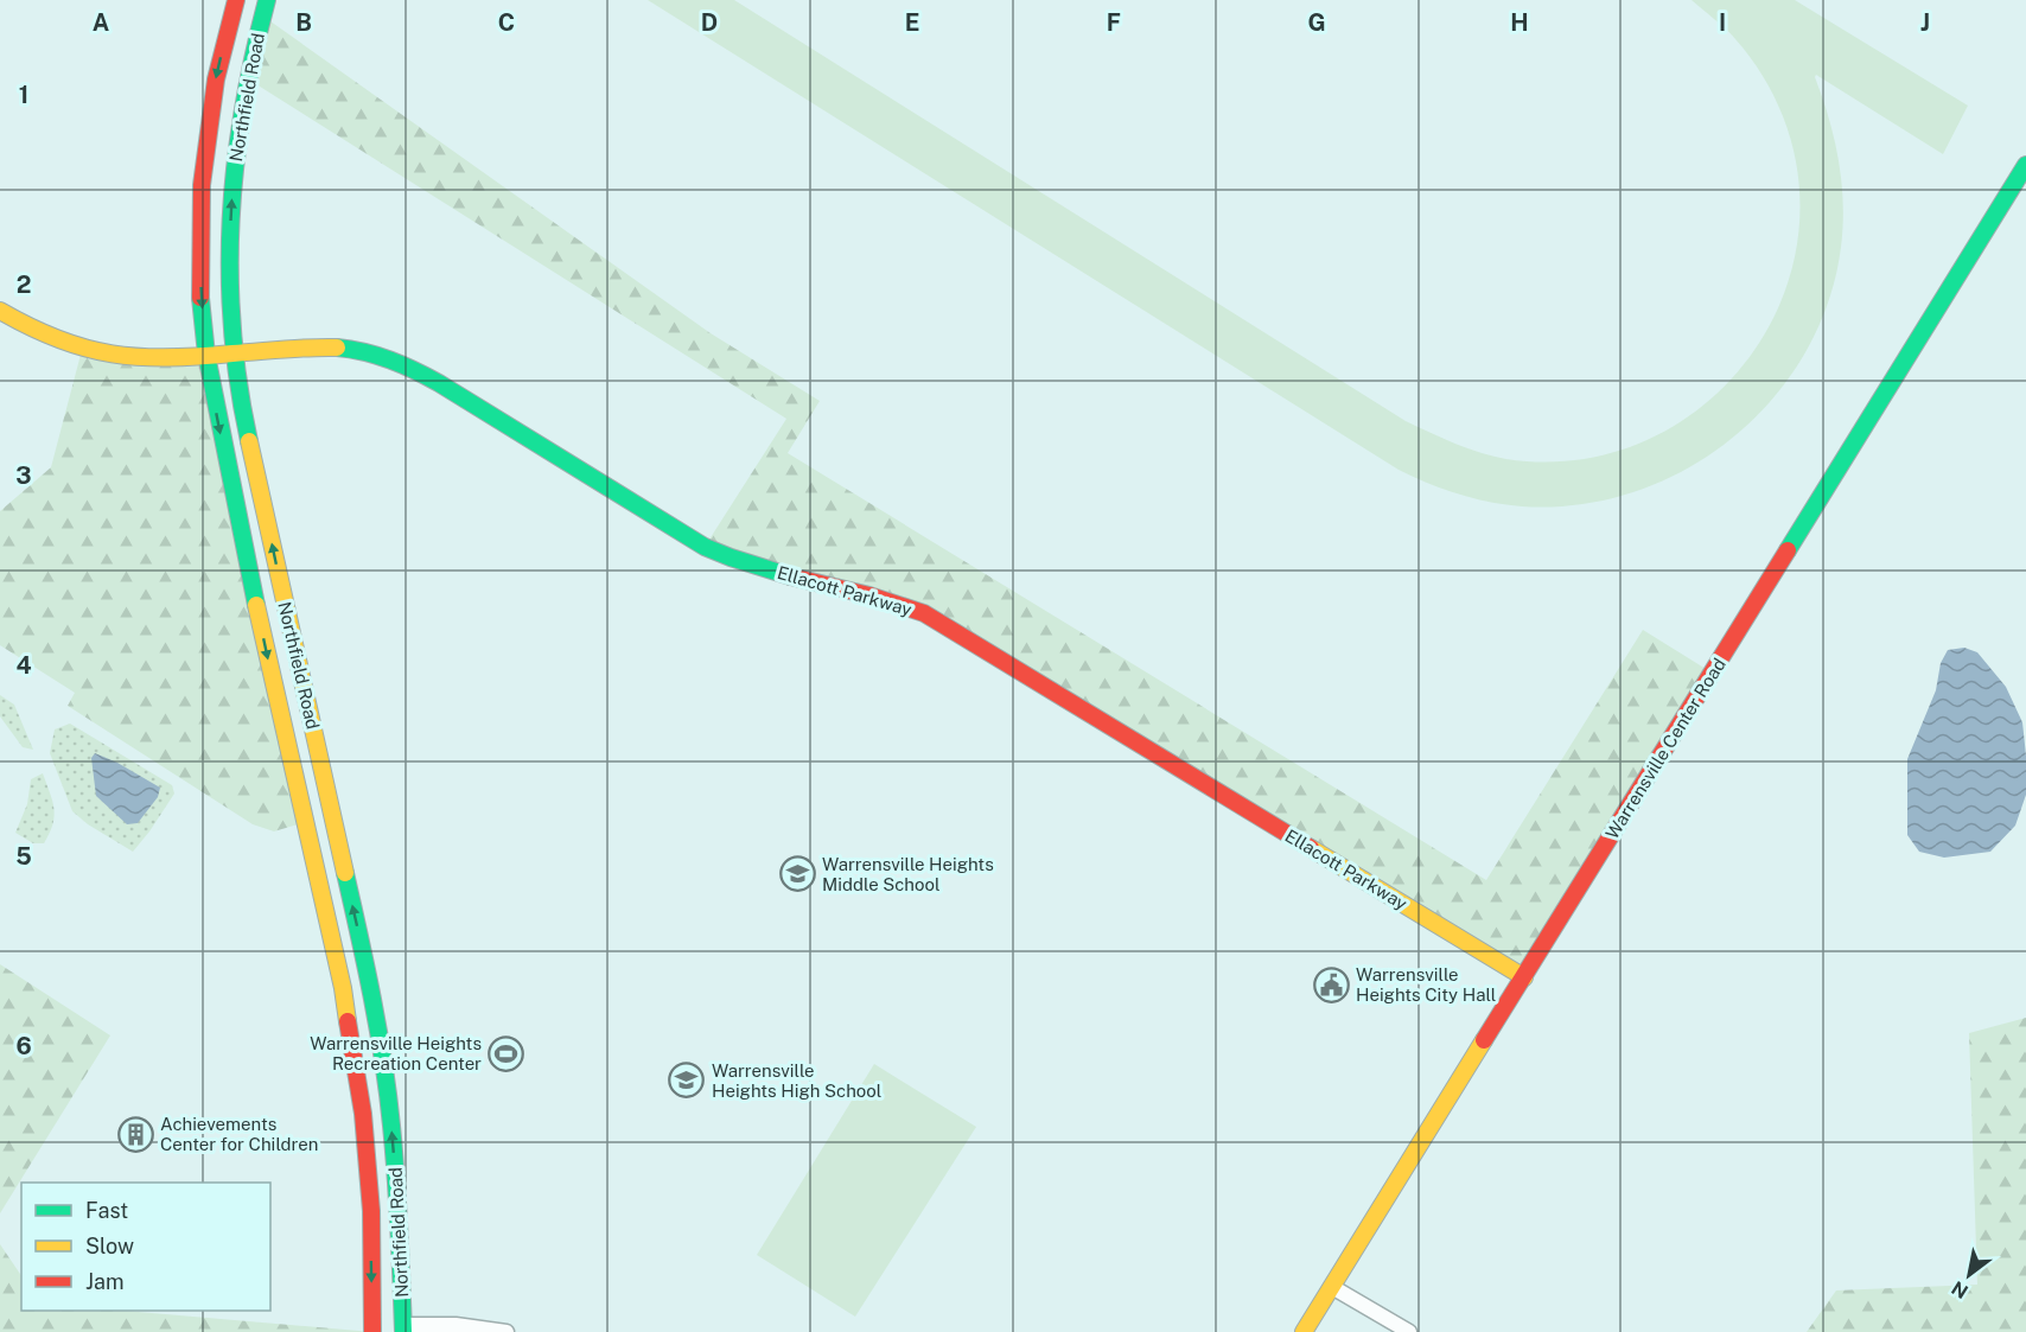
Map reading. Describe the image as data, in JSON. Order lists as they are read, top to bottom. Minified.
{"streets":{"main road":["Northfield Road","Ellacott Parkway","Warrensville Center Road"]},"crossings":[["Northfield Road","Ellacott Parkway"],["Ellacott Parkway","Warrensville Center Road"]],"places":{"school or university":["Warrensville Heights Middle School","Warrensville Heights High School"],"public building":["Warrensville Heights City Hall"],"sports":["Warrensville Heights Recreation Center"],"building":["Achievements Center for Children"]},"legend":["Fast","Slow","Jam"],"north":"bottom left","grid":{"columns":["A","B","C","D","E","F","G","H","I","J"],"rows":["1","2","3","4","5","6"]}}
